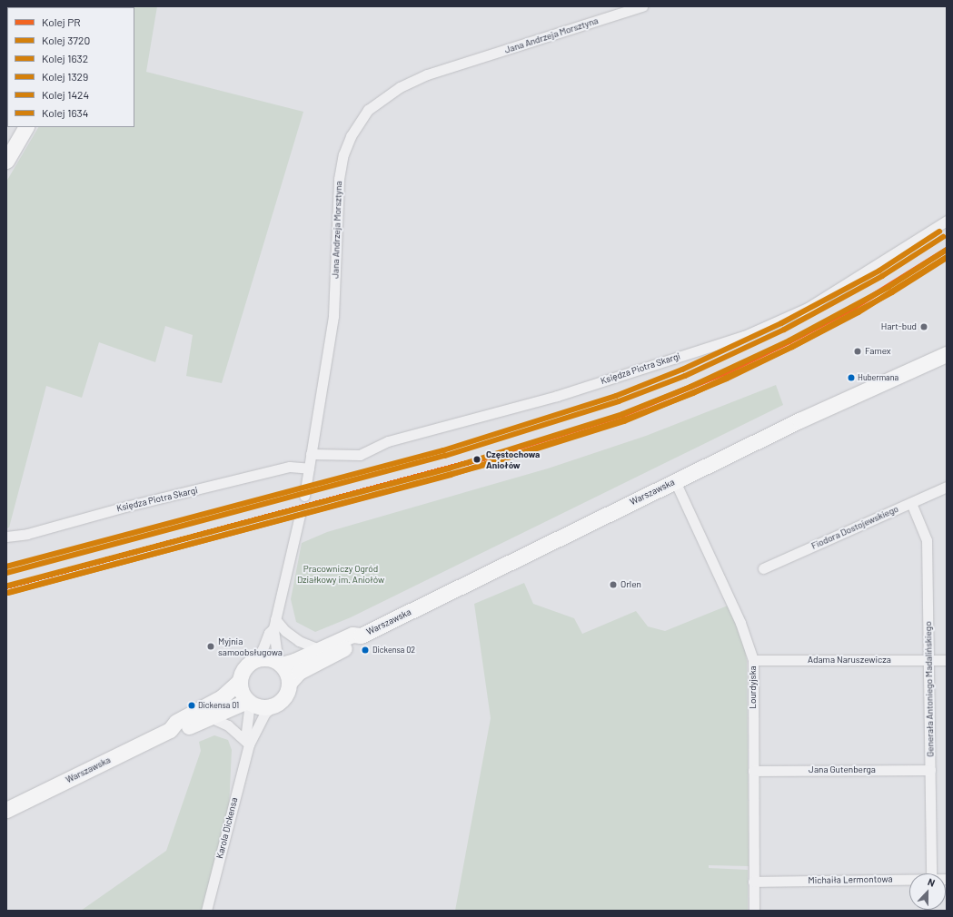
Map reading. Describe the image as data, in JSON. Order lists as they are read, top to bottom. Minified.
{"streets":{"main road":["Warszawska"],"street":["Jana Andrzeja Morsztyna","Księdza Piotra Skargi","Fiodora Dostojewskiego","Adama Naruszewicza","Lourdyjska","Generała Antoniego Madalińskiego","Jana Gutenberga","Karola Dickensa","Michaiła Lermontowa"]},"crossings":[["Jana Andrzeja Morsztyna","Księdza Piotra Skargi"],["Warszawska","Lourdyjska"],["Warszawska","Karola Dickensa"],["Fiodora Dostojewskiego","Generała Antoniego Madalińskiego"],["Adama Naruszewicza","Lourdyjska"],["Adama Naruszewicza","Generała Antoniego Madalińskiego"],["Lourdyjska","Jana Gutenberga"],["Lourdyjska","Michaiła Lermontowa"],["Generała Antoniego Madalińskiego","Jana Gutenberga"]],"parks":["Pracowniczy Ogród Działkowy im. Aniołów"],"places":["Hart-bud","Famex","Hubermana","Częstochowa Aniołów","Orlen","Myjnia samoobsługowa","Dickensa 02","Dickensa 01"],"lines":["rail line 1634","rail line 1329","rail line PR","rail line 1632","rail line 3720","rail line 1424"],"legend":["Kolej PR","Kolej 3720","Kolej 1632","Kolej 1329","Kolej 1424","Kolej 1634"],"north":"top"}
